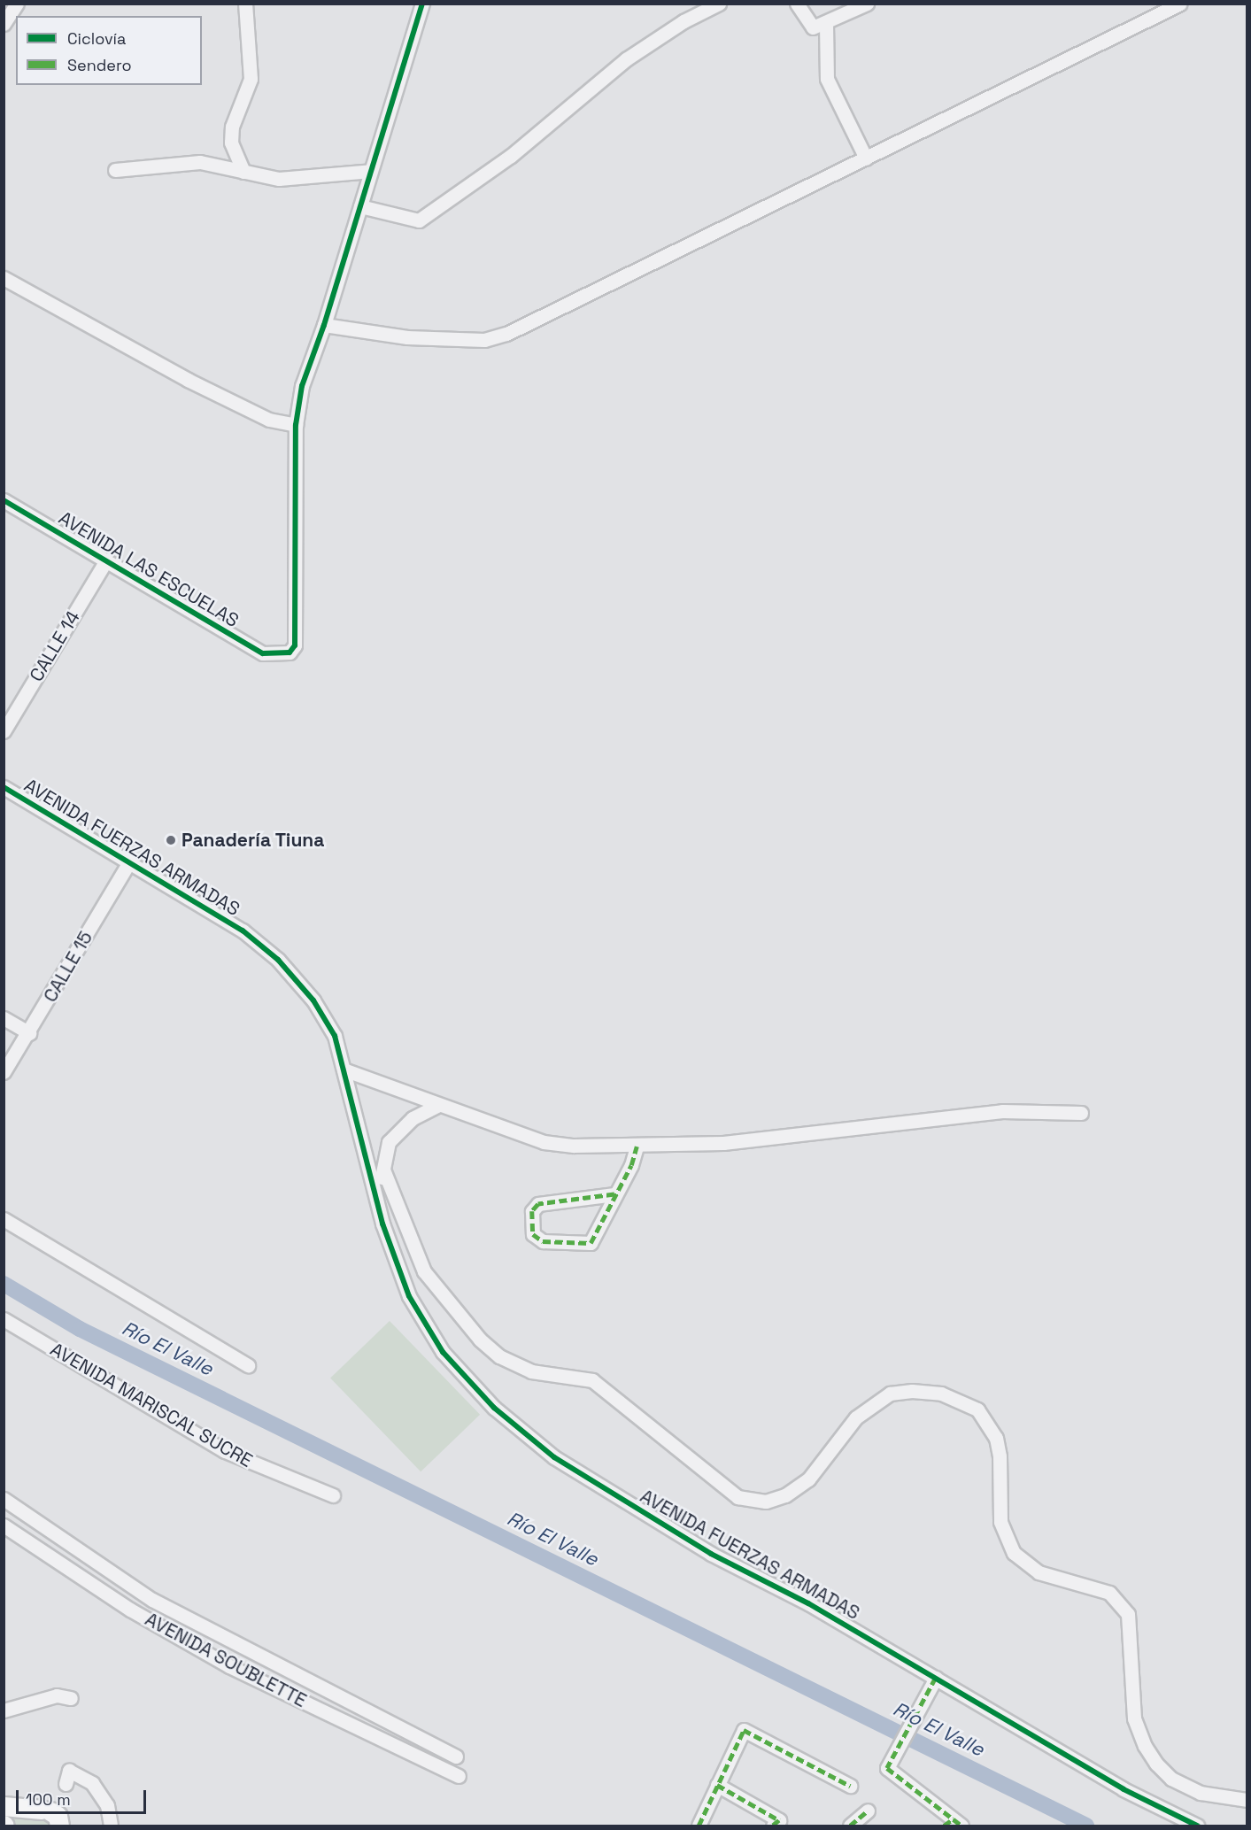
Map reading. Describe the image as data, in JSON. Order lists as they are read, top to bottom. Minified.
{"streets":{"street":["AVENIDA LAS ESCUELAS","CALLE 14","AVENIDA FUERZAS ARMADAS","CALLE 15","AVENIDA MARISCAL SUCRE","AVENIDA SOUBLETTE"]},"crossings":[["AVENIDA LAS ESCUELAS","CALLE 14"],["AVENIDA FUERZAS ARMADAS","CALLE 15"]],"water":["Río El Valle"],"places":["Panadería Tiuna"],"legend":["Ciclovía","Sendero"],"scale_bar":"100 m"}
